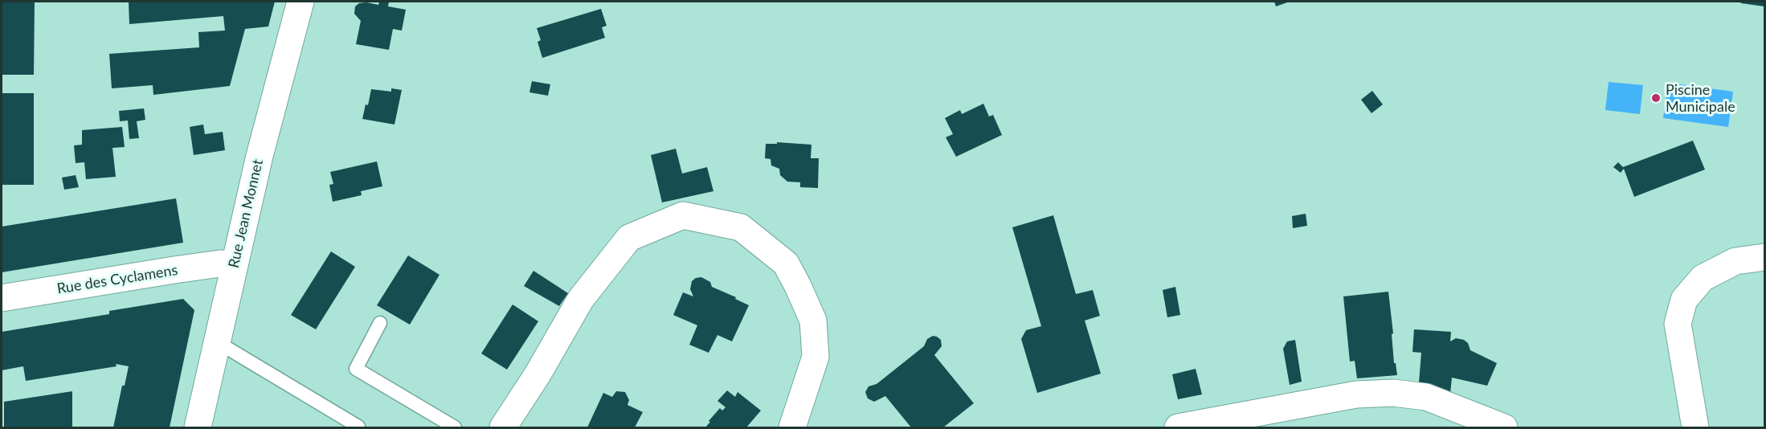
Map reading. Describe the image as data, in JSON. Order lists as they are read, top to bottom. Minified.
{"streets":{"street":["Rue Jean Monnet","Rue des Cyclamens"]},"crossings":[["Rue Jean Monnet","Rue des Cyclamens"]],"places":["Piscine Municipale"]}
